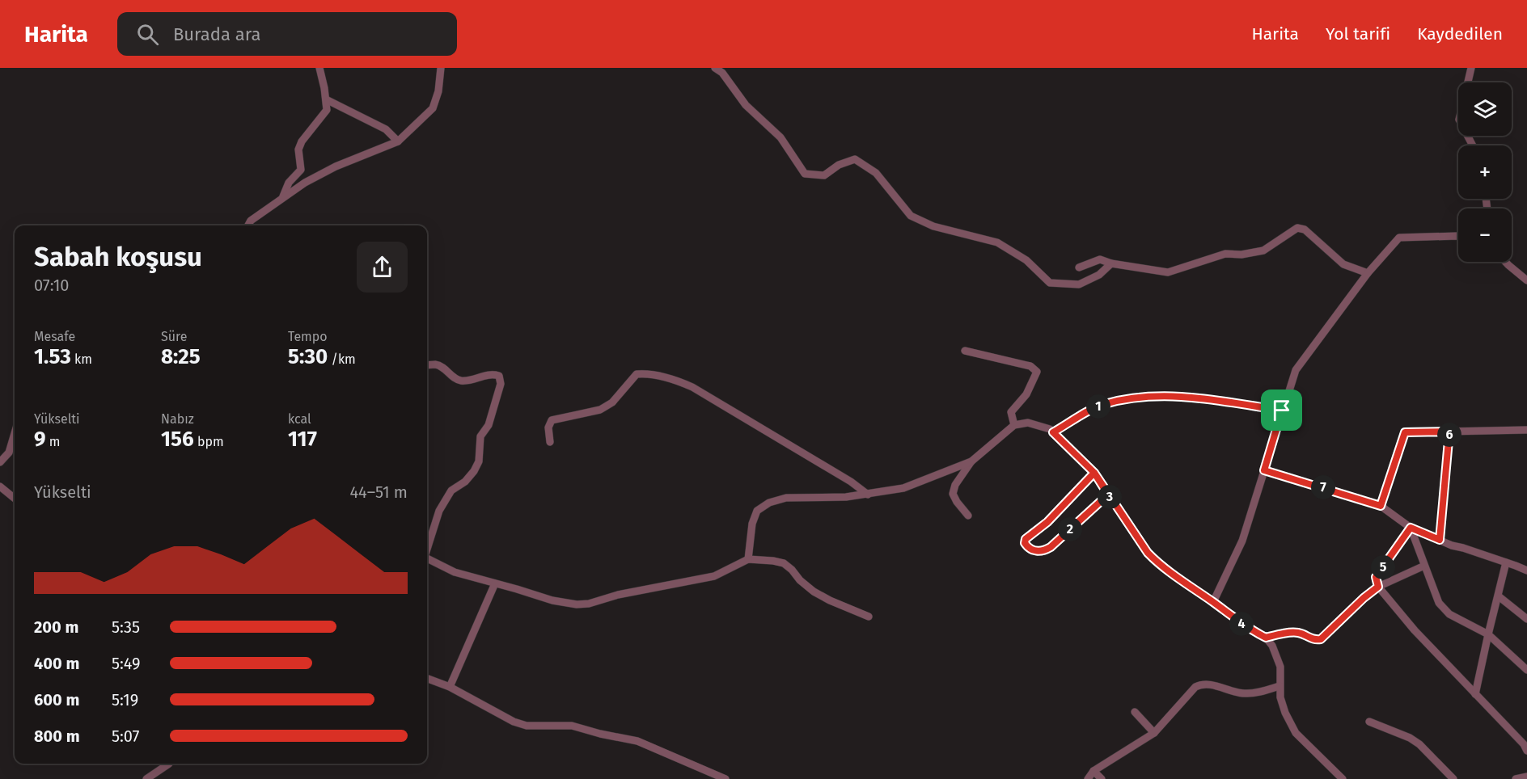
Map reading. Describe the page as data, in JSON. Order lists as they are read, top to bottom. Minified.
{"page":{"header":"Harita","search":"Burada ara","nav":["Harita","Yol tarifi","Kaydedilen"],"map_buttons":["+","−"],"heading":["Sabah koşusu","07:10"],"stats":[["Mesafe","1.53 km"],["Süre","8:25"],["Tempo","5:30 /km"],["Yükselti","9 m"],["Nabız","156 bpm"],["kcal","117"]],"pins":["1","6","7","3","2","5","4"],"chart":["Yükselti","44–51 m"],"list":[{"name":"200 m","note":"5:35"},{"name":"400 m","note":"5:49"},{"name":"600 m","note":"5:19"},{"name":"800 m","note":"5:07"}]}}
